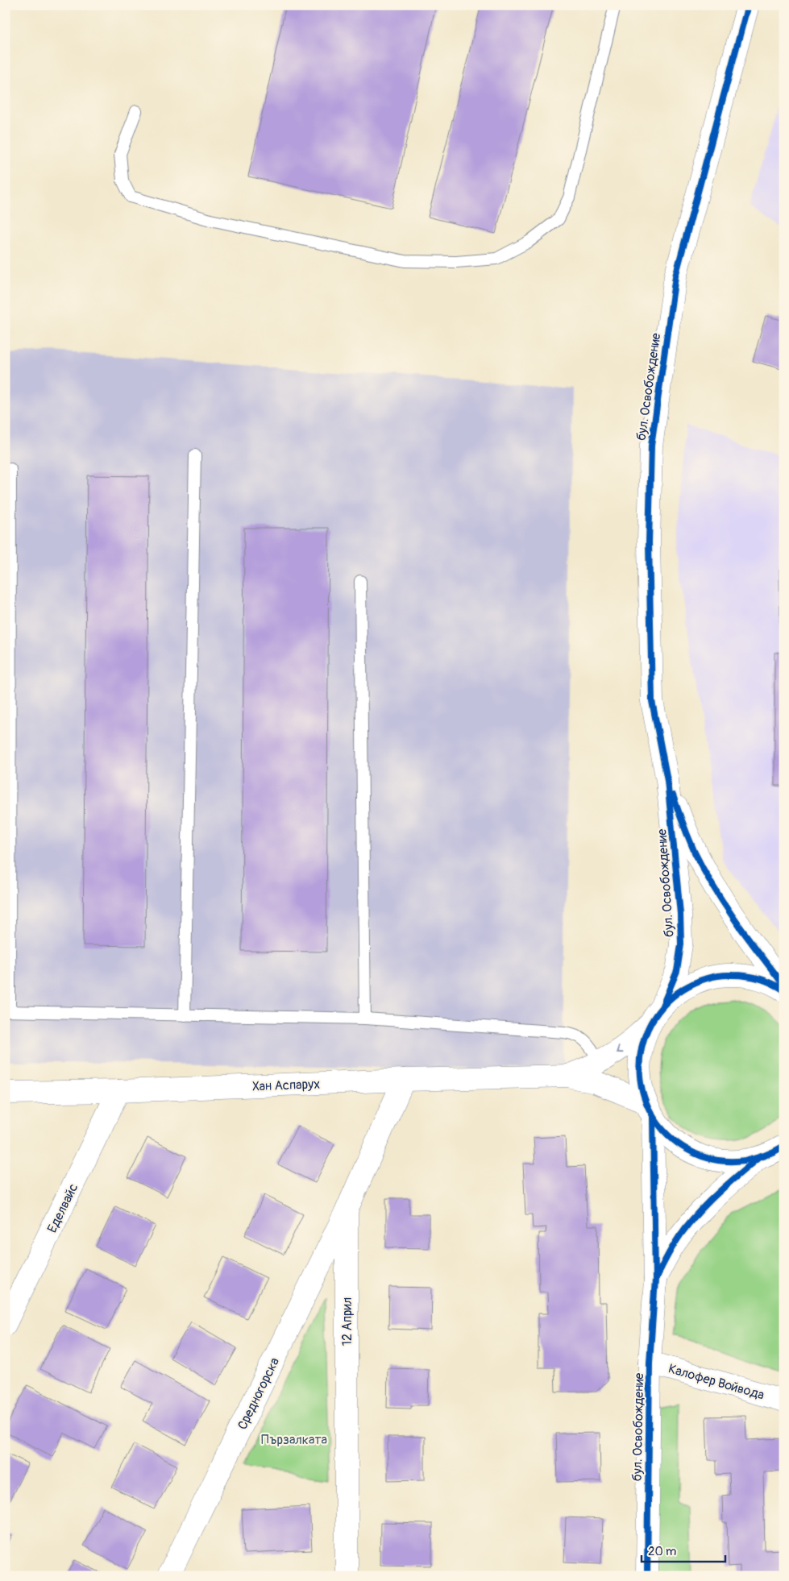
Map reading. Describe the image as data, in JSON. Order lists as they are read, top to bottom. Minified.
{"streets":{"main road":["бул. Освобождение","Хан Аспарух","Еделвайс","12 Април","Калофер Войвода","Средногорска"]},"crossings":[["бул. Освобождение","Хан Аспарух"],["бул. Освобождение","Калофер Войвода"],["Хан Аспарух","Еделвайс"],["Хан Аспарух","12 Април"],["12 Април","Средногорска"]],"parks":["Пързалката"],"scale_bar":"20 m"}
